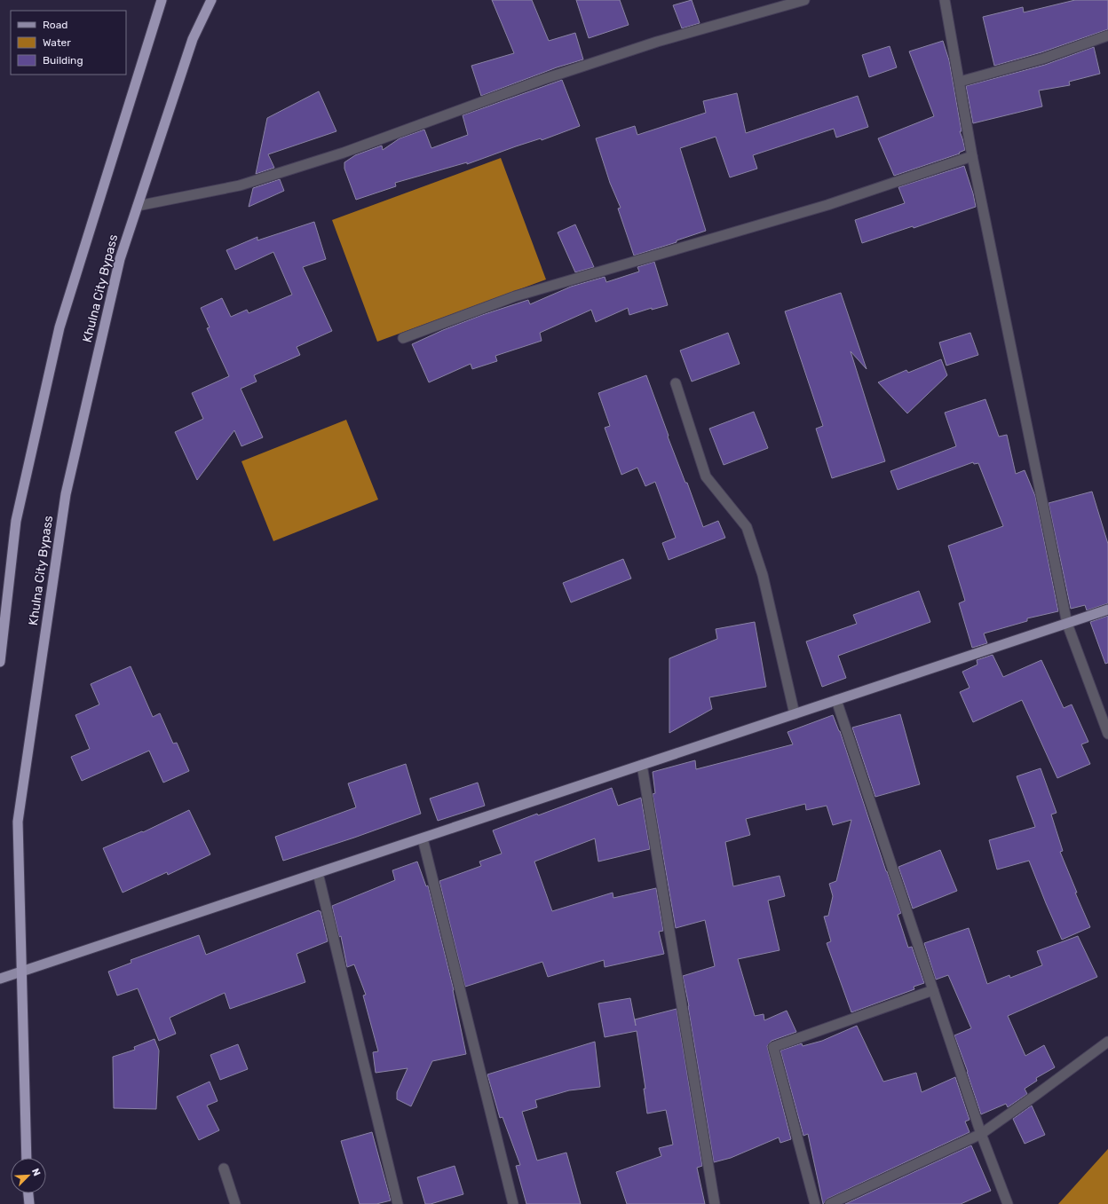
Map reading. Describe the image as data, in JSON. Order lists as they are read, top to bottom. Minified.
{"streets":{"highway":["Khulna City Bypass"]},"legend":["Road","Water","Building"],"north":"top right"}
